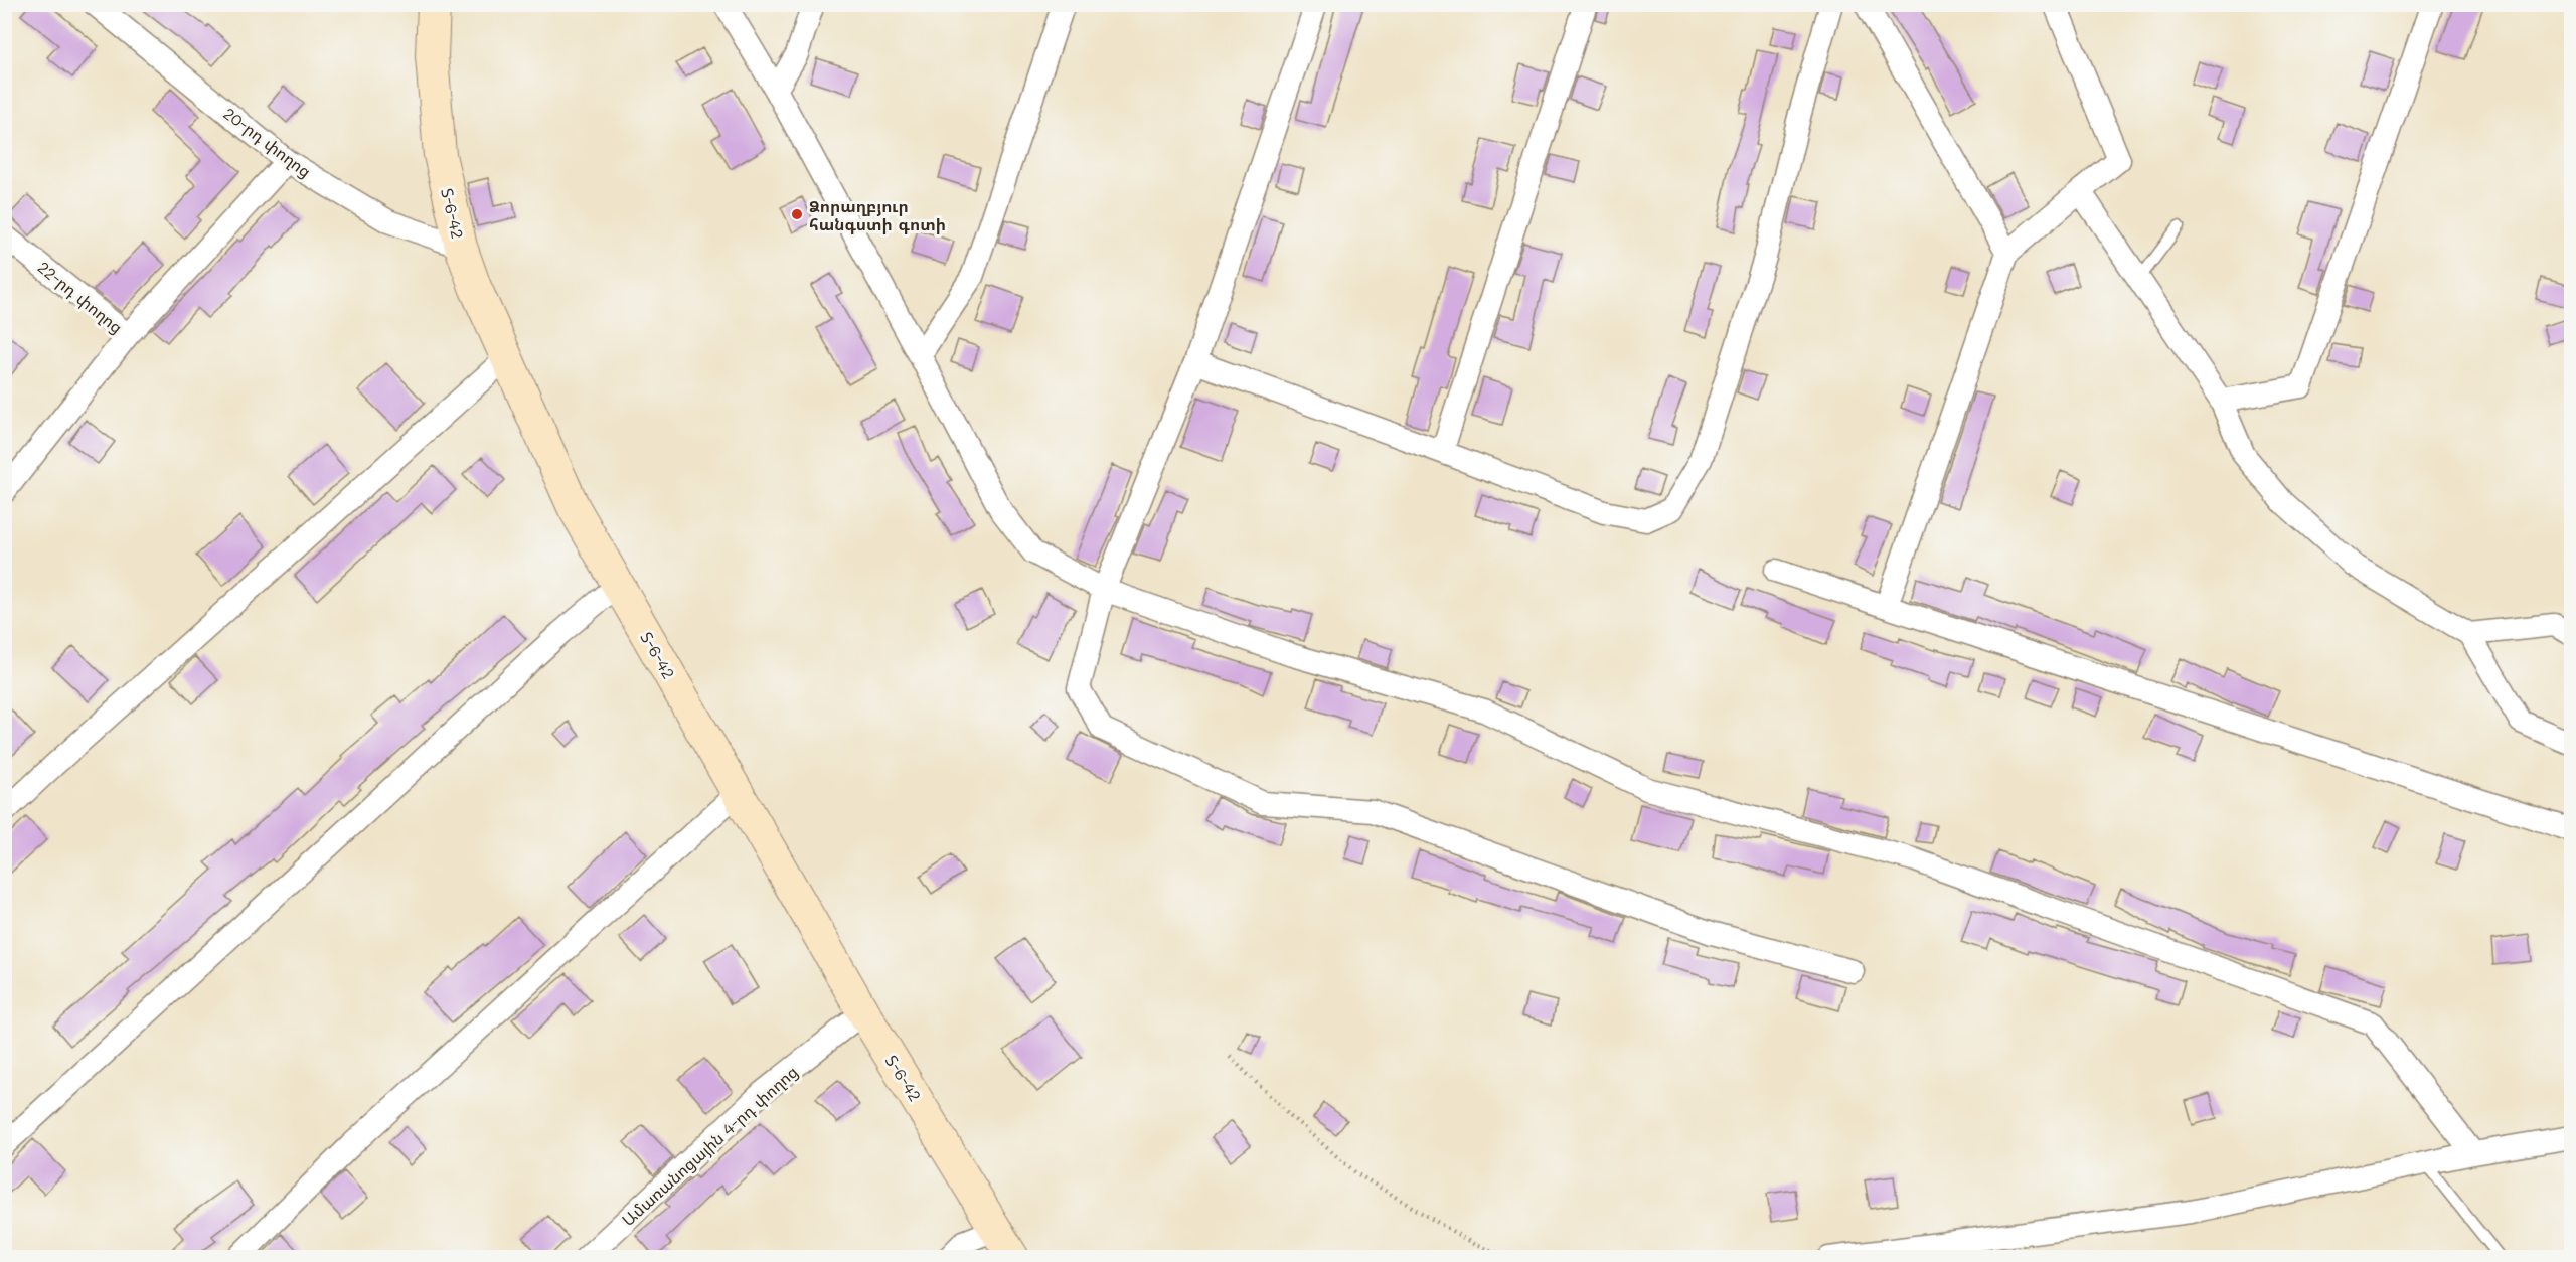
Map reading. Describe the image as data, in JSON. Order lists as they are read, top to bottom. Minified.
{"streets":{"main road":["Տ-6-42"],"street":["20-րդ փողոց","22-րդ փողոց","Ամառանոցային 4-րդ փողոց"]},"crossings":[["20-րդ փողոց","Տ-6-42"],["Տ-6-42","Ամառանոցային 4-րդ փողոց"]],"places":["Ձորաղբյուր հանգստի գոտի"]}
